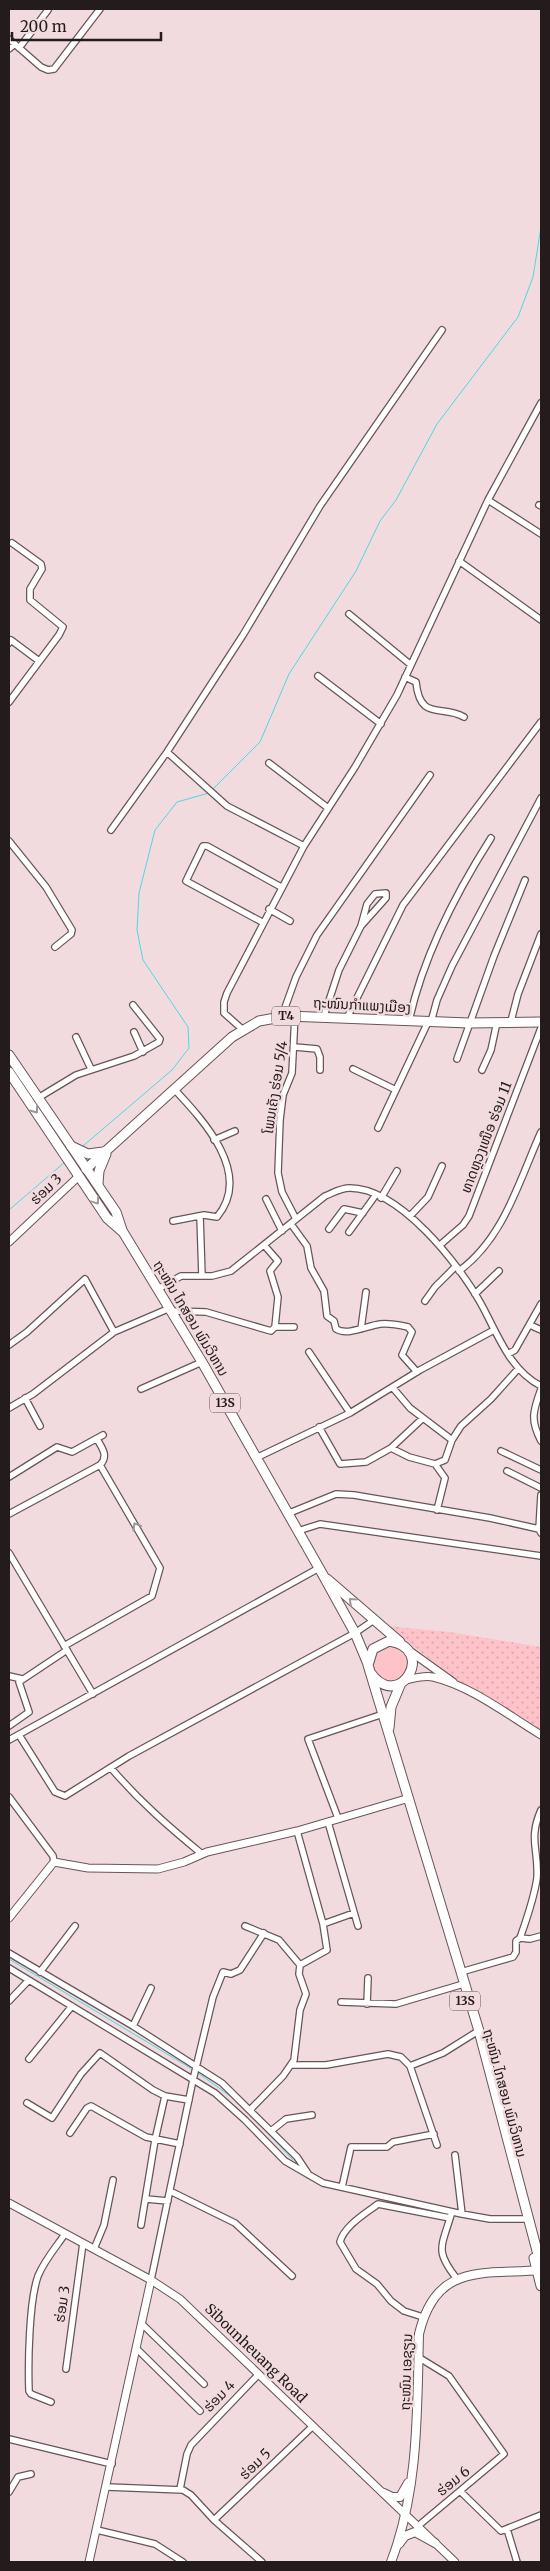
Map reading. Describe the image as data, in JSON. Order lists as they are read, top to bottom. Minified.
{"streets":{"main road":["ຖະໜົນກຳແພງເມືອງ","T4","ຖະໜົນ ໄກສອນ ພົມວິຫານ","13S","ຖະໜົນ ເອຊຽນ"],"street":["ໂພນເຄັງ ຮ່ອມ 5/4","ທາດຫຼວງເໜືອ ຮ່ອມ 11","ຮ່ອມ 3","Sibounheuang Road","ຮ່ອມ 4","ຮ່ອມ 5","ຮ່ອມ 6"]},"crossings":[["ຖະໜົນກຳແພງເມືອງ","ໂພນເຄັງ ຮ່ອມ 5/4"],["ຖະໜົນກຳແພງເມືອງ","ທາດຫຼວງເໜືອ ຮ່ອມ 11"],["ຖະໜົນກຳແພງເມືອງ","ຮ່ອມ 3"],["ຖະໜົນກຳແພງເມືອງ","ຖະໜົນ ໄກສອນ ພົມວິຫານ"],["ຮ່ອມ 3","ຖະໜົນ ໄກສອນ ພົມວິຫານ"],["ຮ່ອມ 3","Sibounheuang Road"],["ຖະໜົນ ໄກສອນ ພົມວິຫານ","13S"],["ຖະໜົນ ໄກສອນ ພົມວິຫານ","ຖະໜົນ ເອຊຽນ"],["Sibounheuang Road","ຖະໜົນ ເອຊຽນ"],["Sibounheuang Road","ຮ່ອມ 4"],["Sibounheuang Road","ຮ່ອມ 5"],["Sibounheuang Road","ຮ່ອມ 6"],["ຖະໜົນ ເອຊຽນ","ຮ່ອມ 6"]],"scale_bar":"200 m"}
